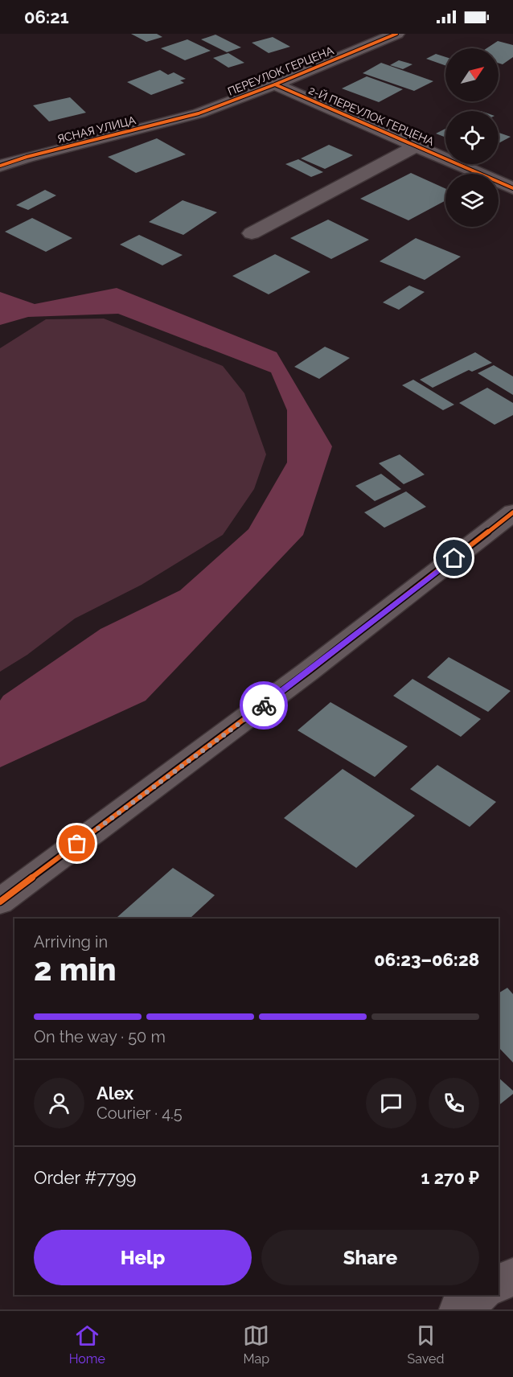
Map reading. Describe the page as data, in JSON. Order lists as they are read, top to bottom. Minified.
{"streets":{"street":["ПЕРЕУЛОК ГЕРЦЕНА","2-Й ПЕРЕУЛОК ГЕРЦЕНА","ЯСНАЯ УЛИЦА"]},"crossings":[["ПЕРЕУЛОК ГЕРЦЕНА","2-Й ПЕРЕУЛОК ГЕРЦЕНА"],["ПЕРЕУЛОК ГЕРЦЕНА","ЯСНАЯ УЛИЦА"]],"north":"top right","page":{"status":"06:21","heading":["2 min","Arriving in","06:23–06:28"],"panel":["Alex","Courier · 4.5","Order #7799","1 270 ₽"],"bar":"On the way · 50 m","buttons":["Help","Share"],"tabs":["Home","Map","Saved"]}}
